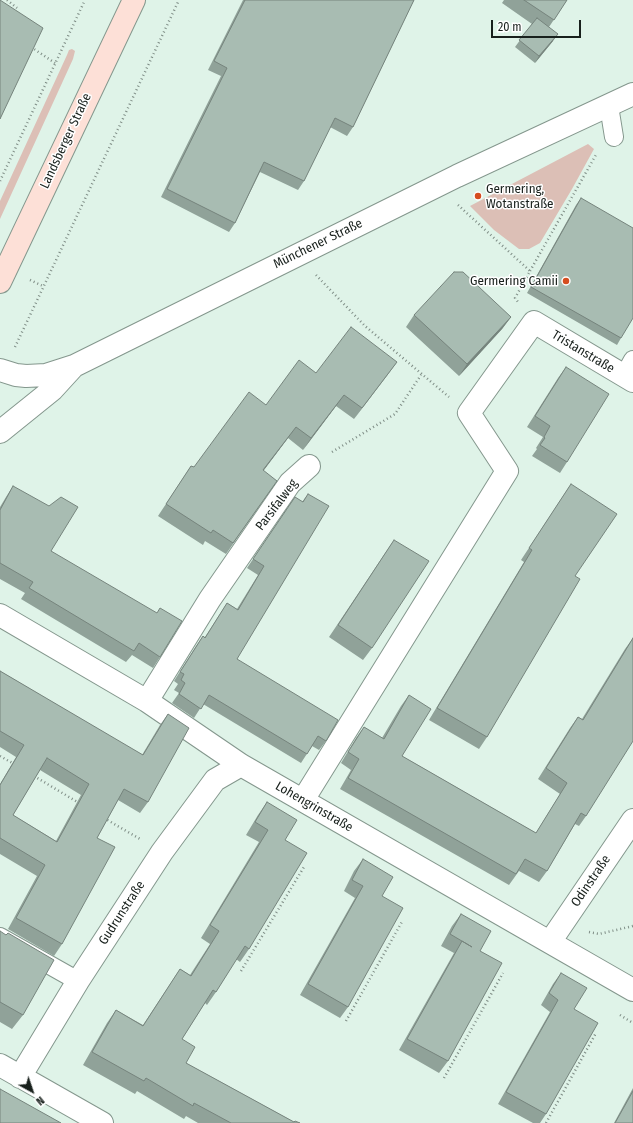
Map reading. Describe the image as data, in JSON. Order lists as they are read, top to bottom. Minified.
{"streets":{"main road":["Landsberger Straße"],"street":["Münchener Straße","Tristanstraße","Parsifalweg","Lohengrinstraße","Odinstraße","Gudrunstraße"]},"crossings":[["Parsifalweg","Lohengrinstraße"],["Lohengrinstraße","Odinstraße"],["Lohengrinstraße","Gudrunstraße"]],"places":["Germering, Wotanstraße","Germering Camii"],"scale_bar":"20 m","north":"bottom right"}
